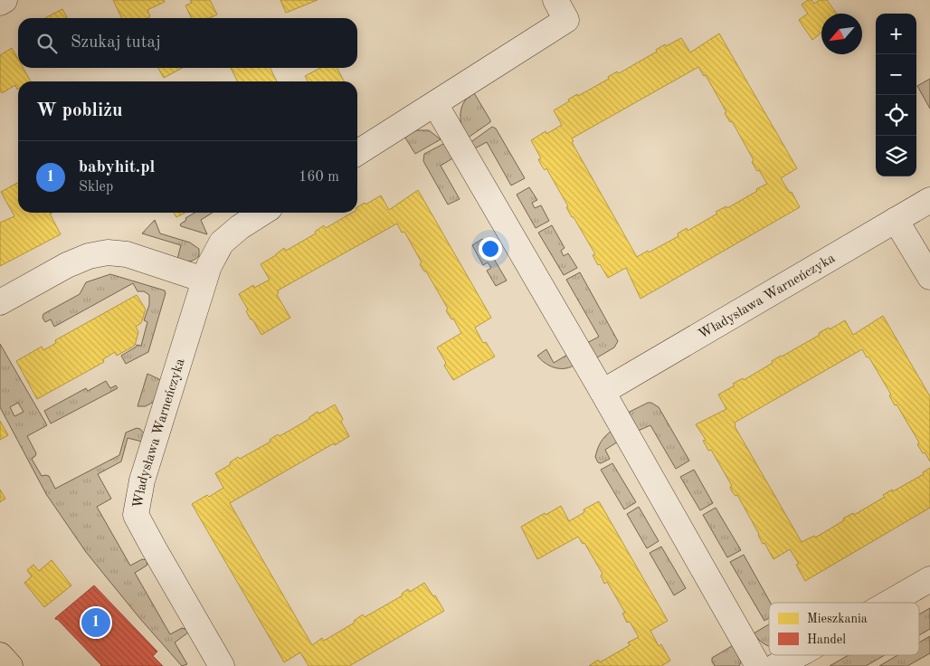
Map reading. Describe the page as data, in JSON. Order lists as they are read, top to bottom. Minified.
{"streets":{"street":["Władysława Warneńczyka"]},"legend":["Mieszkania","Handel"],"north":"bottom left","page":{"map_buttons":["+","−"],"search":"Szukaj tutaj","heading":"W pobliżu","list":[{"mark":"1","name":"babyhit.pl","note":"Sklep","value":"160 m"}],"pins":"1"}}
